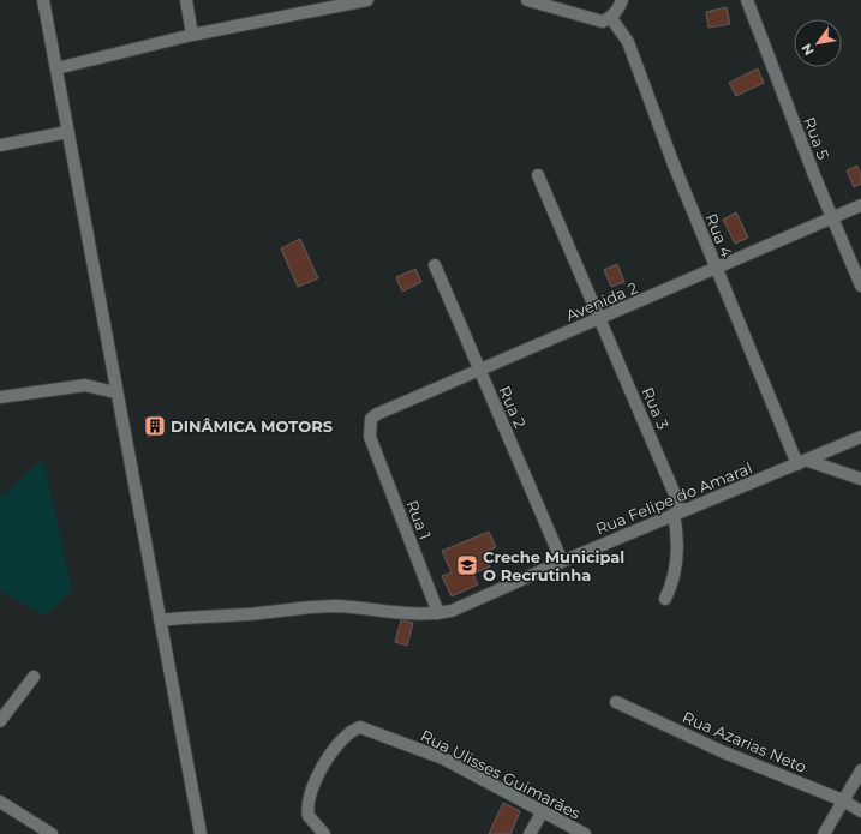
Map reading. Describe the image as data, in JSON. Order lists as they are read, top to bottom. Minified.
{"streets":{"street":["Rua 5","Rua 4","Avenida 2","Rua 2","Rua 3","Rua Felipe do Amaral","Rua 1","Rua Azarias Neto","Rua Ulisses Guimarães"]},"crossings":[["Rua 5","Avenida 2"],["Rua 4","Avenida 2"],["Rua 4","Rua Felipe do Amaral"],["Avenida 2","Rua 2"],["Avenida 2","Rua 3"],["Avenida 2","Rua 1"],["Rua 2","Rua Felipe do Amaral"],["Rua 3","Rua Felipe do Amaral"],["Rua Felipe do Amaral","Rua 1"]],"places":{"building":["DINÂMICA MOTORS"],"school or university":["Creche Municipal O Recrutinha"]},"north":"bottom left"}
